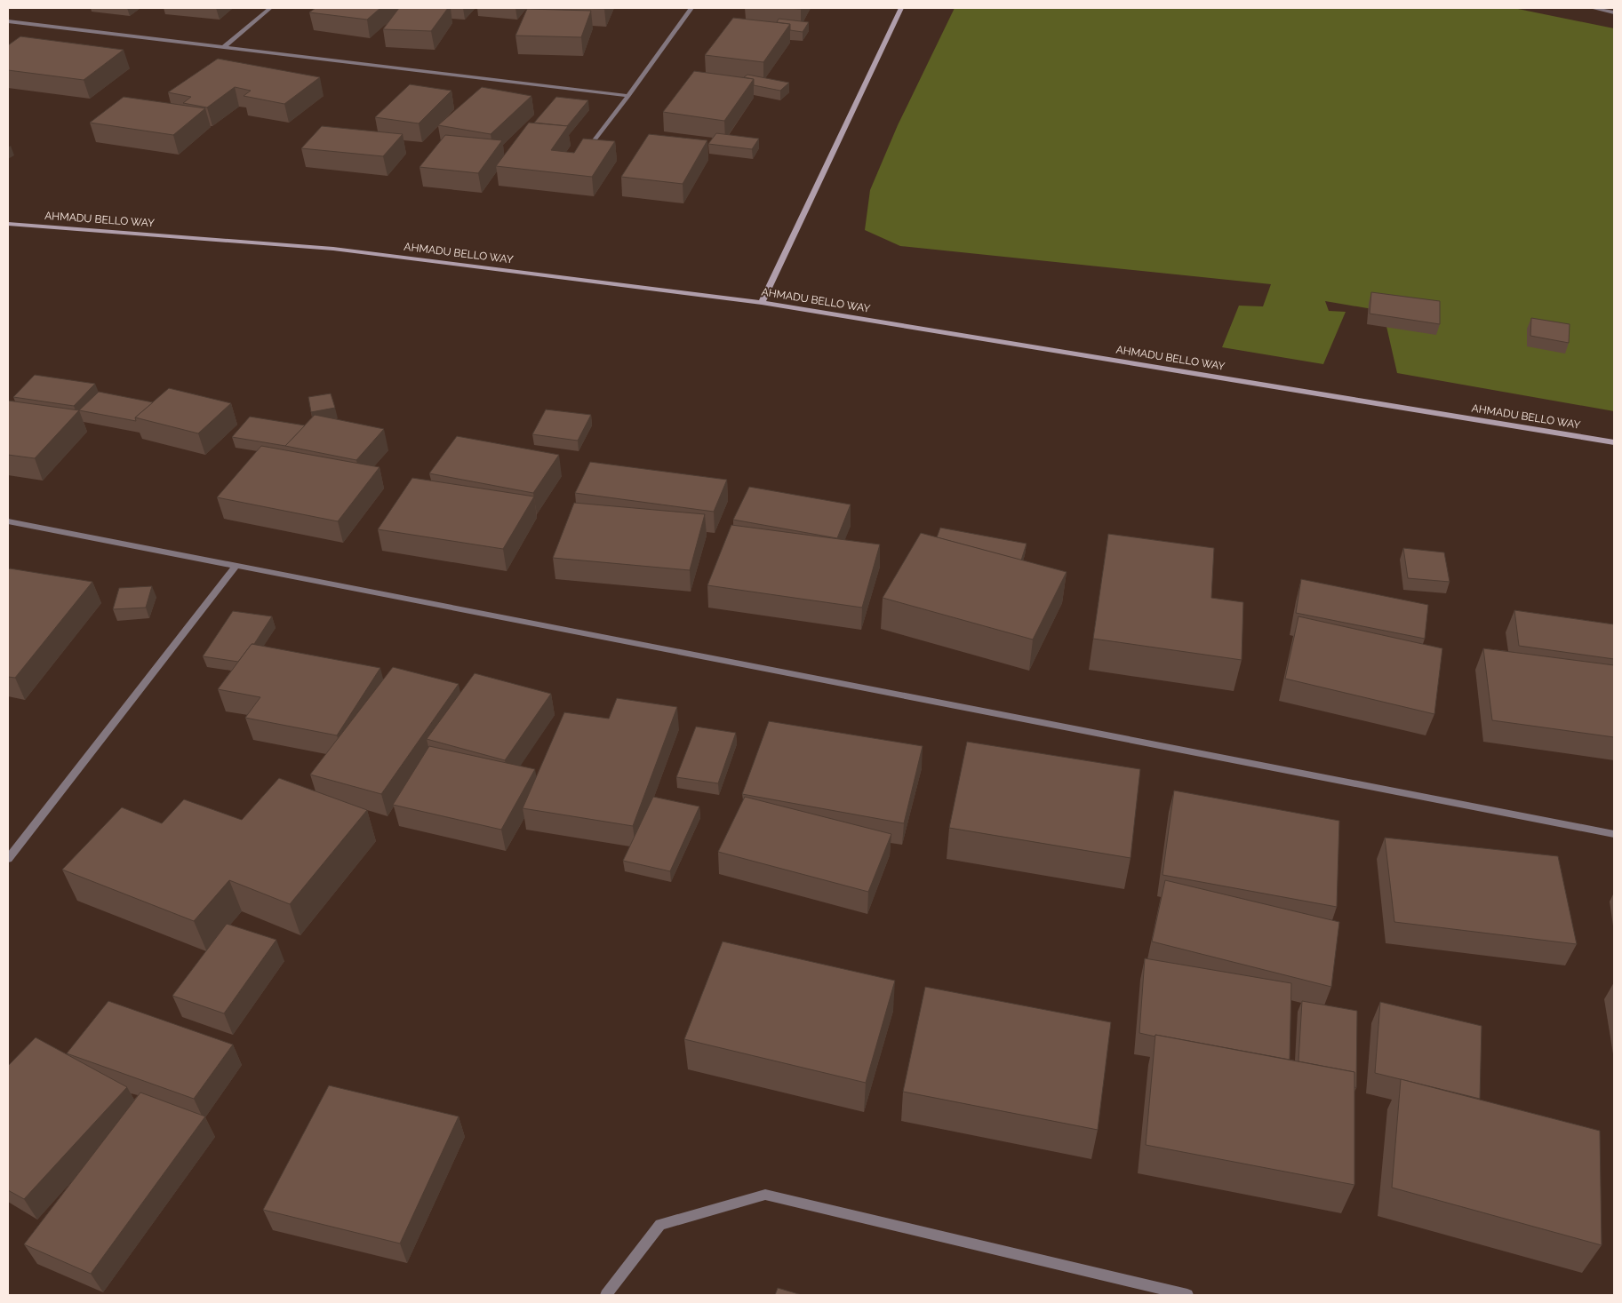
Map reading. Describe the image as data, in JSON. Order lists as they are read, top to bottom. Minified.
{"streets":{"street":["AHMADU BELLO WAY"]}}
